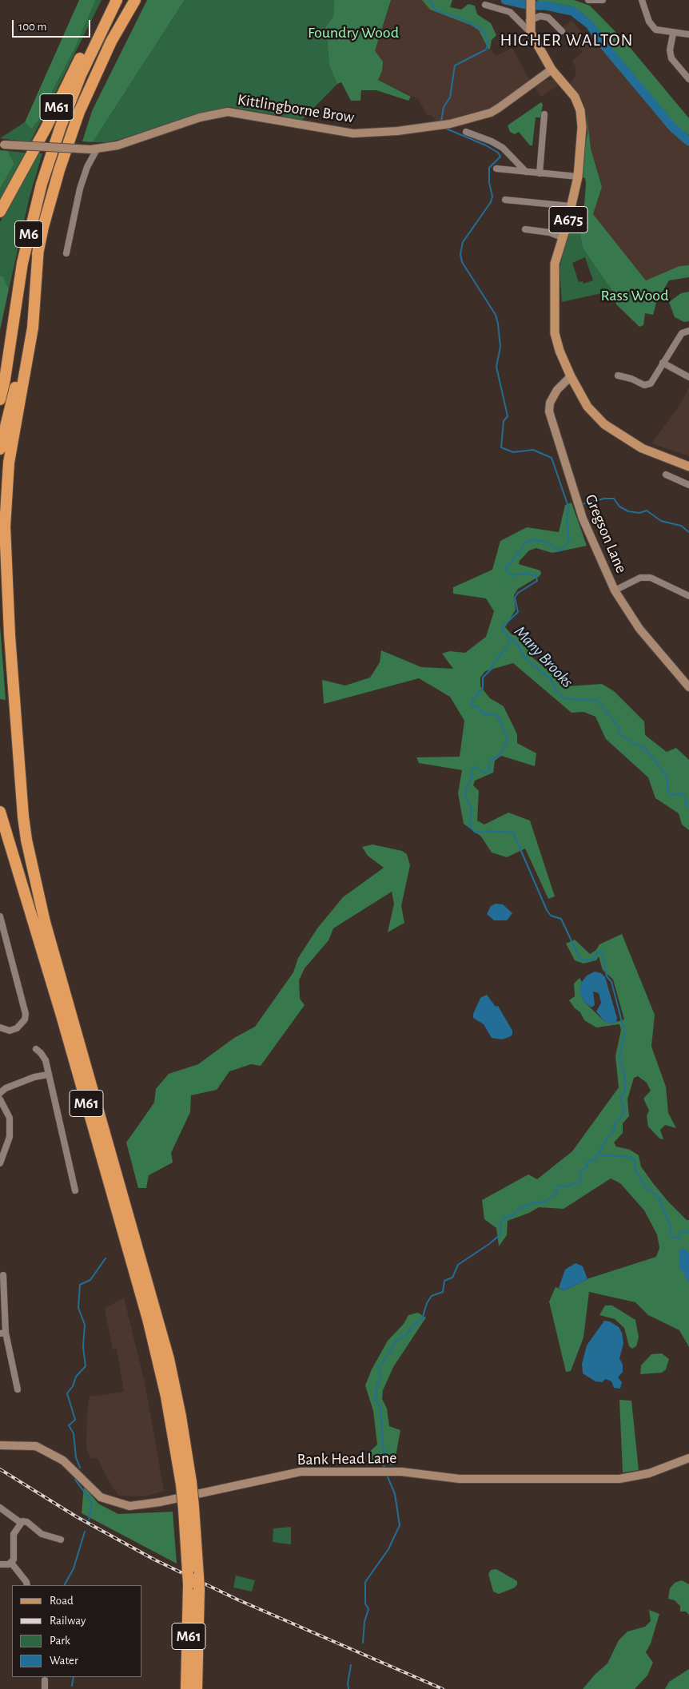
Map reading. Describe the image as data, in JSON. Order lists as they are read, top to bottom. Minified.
{"streets":{"highway":["M61","M6"],"main road":["A675"],"street":["Kittlingborne Brow","Gregson Lane","Bank Head Lane"]},"crossings":[["M61","M6"],["Kittlingborne Brow","A675"],["A675","Gregson Lane"]],"districts":["HIGHER WALTON"],"water":["Many Brooks"],"parks":["Foundry Wood","Rass Wood"],"legend":["Road","Railway","Park","Water"],"scale_bar":"100 m"}
